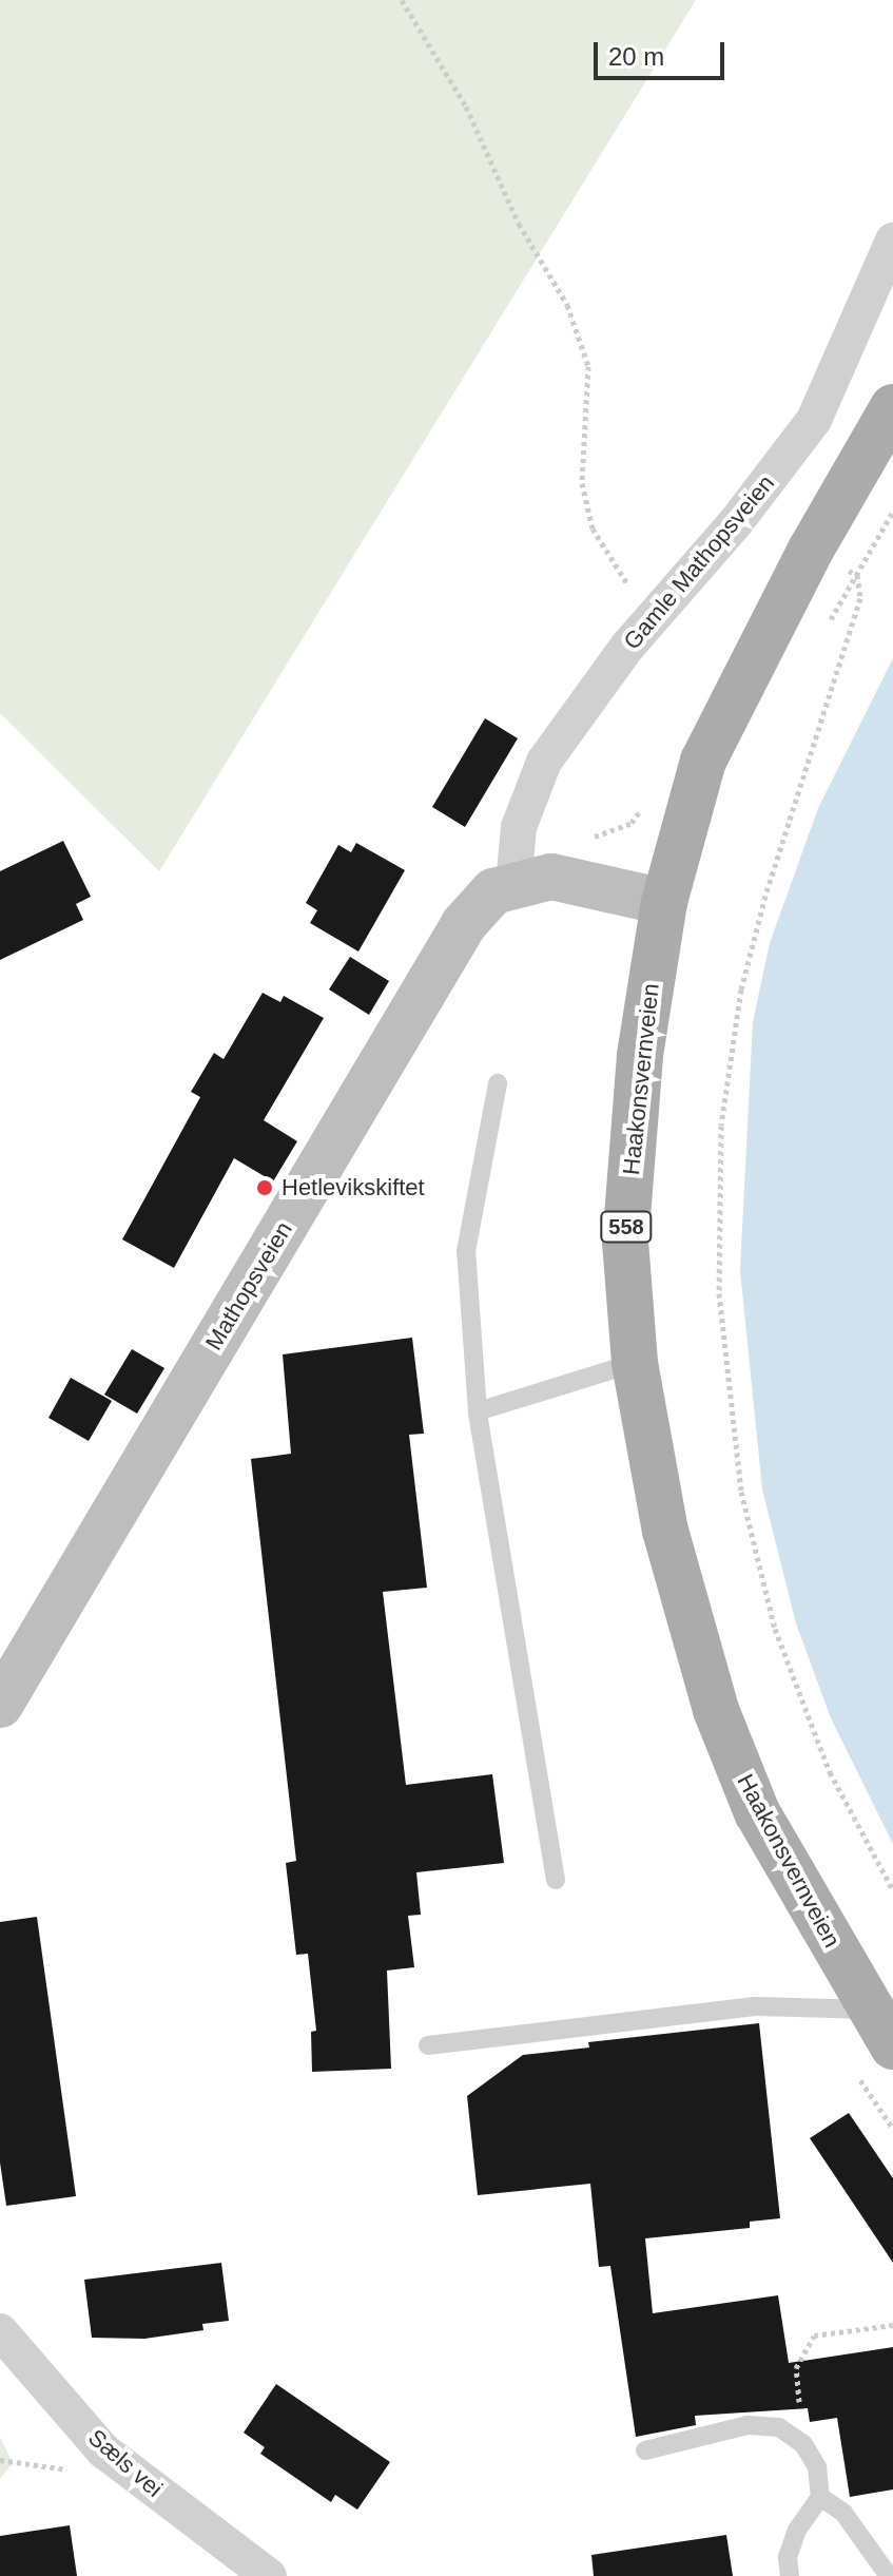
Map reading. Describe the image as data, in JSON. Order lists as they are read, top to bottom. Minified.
{"streets":{"main road":["Haakonsvernveien","558","Mathopsveien"],"street":["Gamle Mathopsveien","Sæls vei"]},"crossings":[["Gamle Mathopsveien","Mathopsveien"],["Haakonsvernveien","Mathopsveien"]],"places":["Hetlevikskiftet"],"scale_bar":"20 m"}
